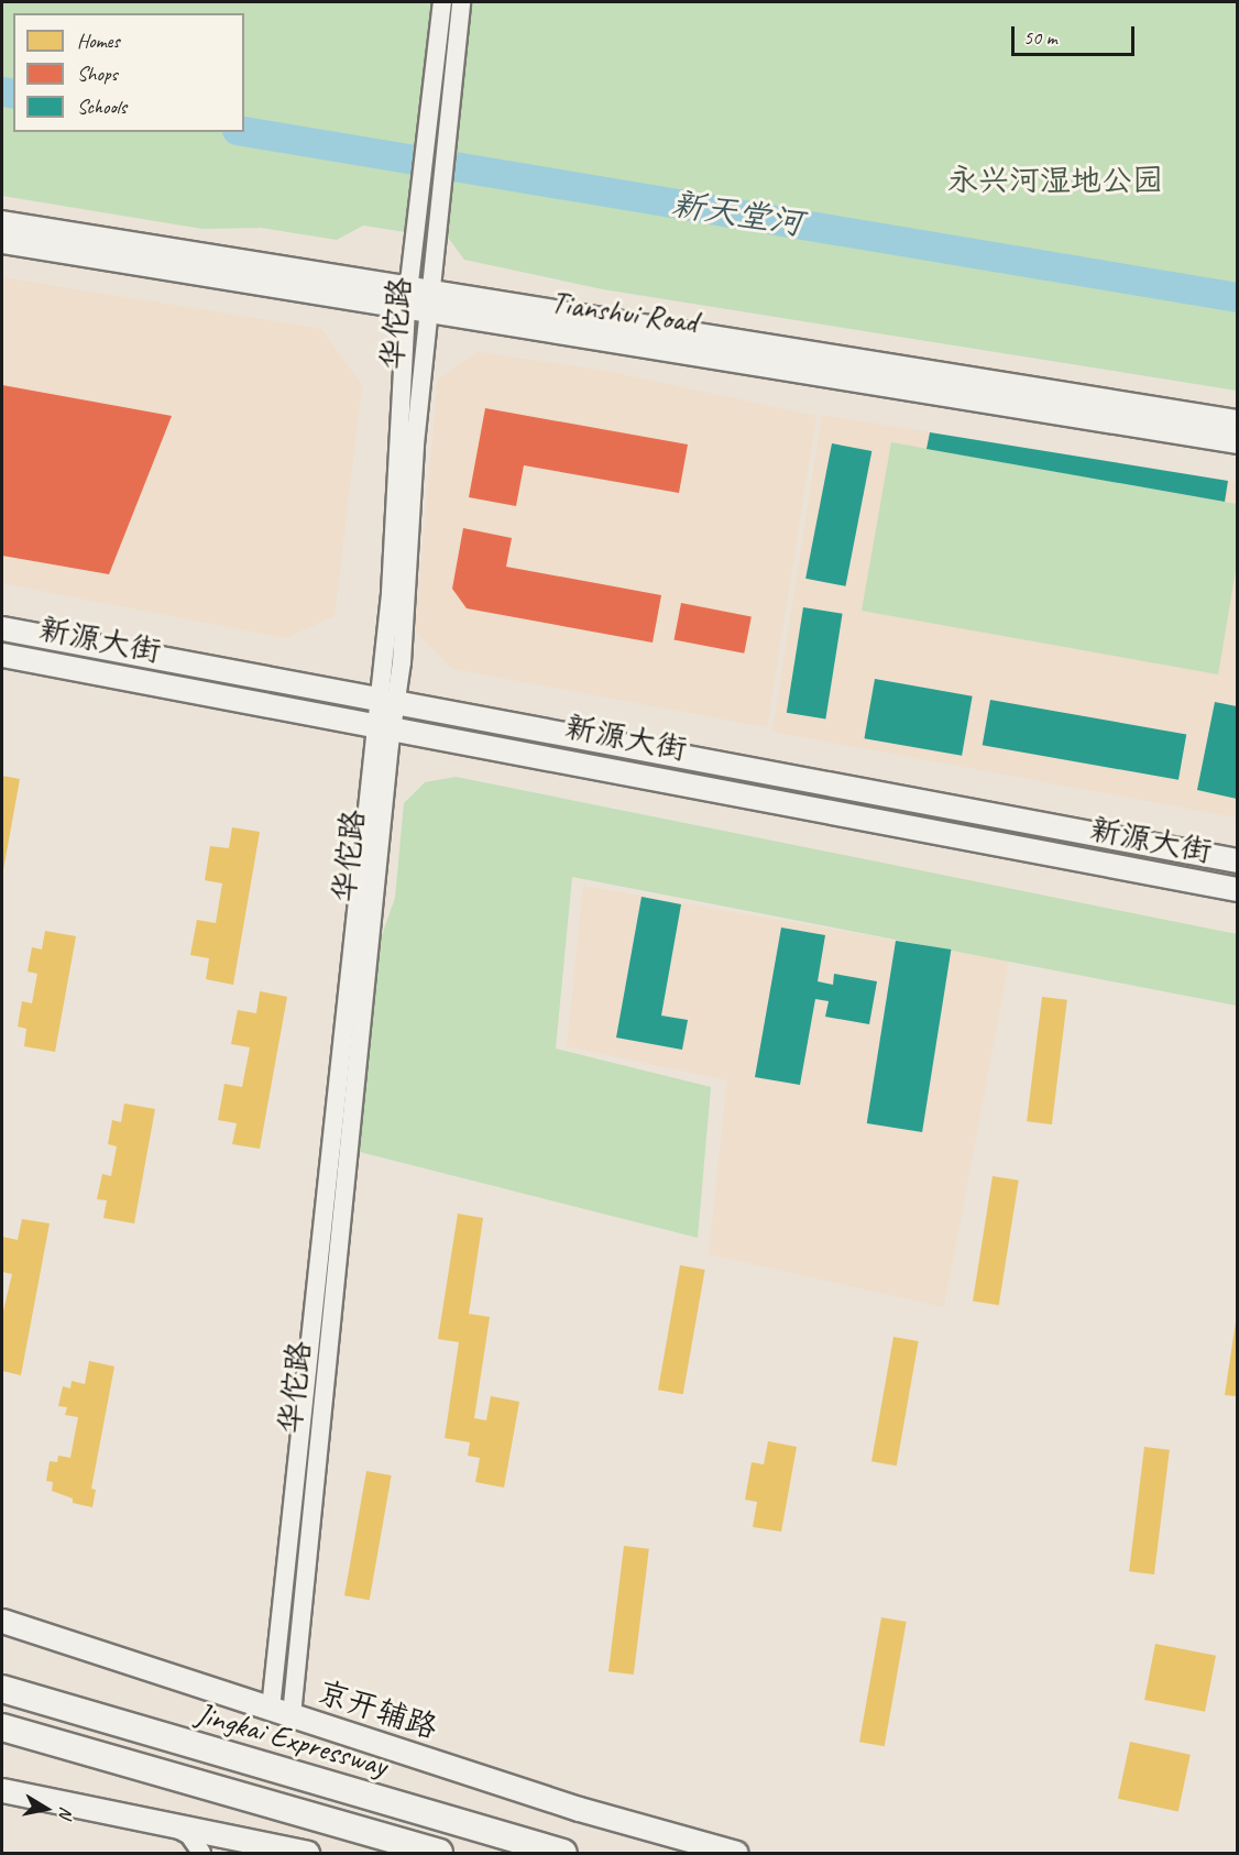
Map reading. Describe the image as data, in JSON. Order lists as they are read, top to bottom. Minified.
{"streets":{"highway":["Jingkai Expressway"],"main road":["Tianshui Road","新源大街","京开辅路"],"street":["华佗路"]},"crossings":[["Tianshui Road","华佗路"],["华佗路","新源大街"],["华佗路","京开辅路"]],"water":["新天堂河"],"parks":["永兴河湿地公园"],"legend":["Homes","Shops","Schools"],"scale_bar":"50 m","north":"right"}
